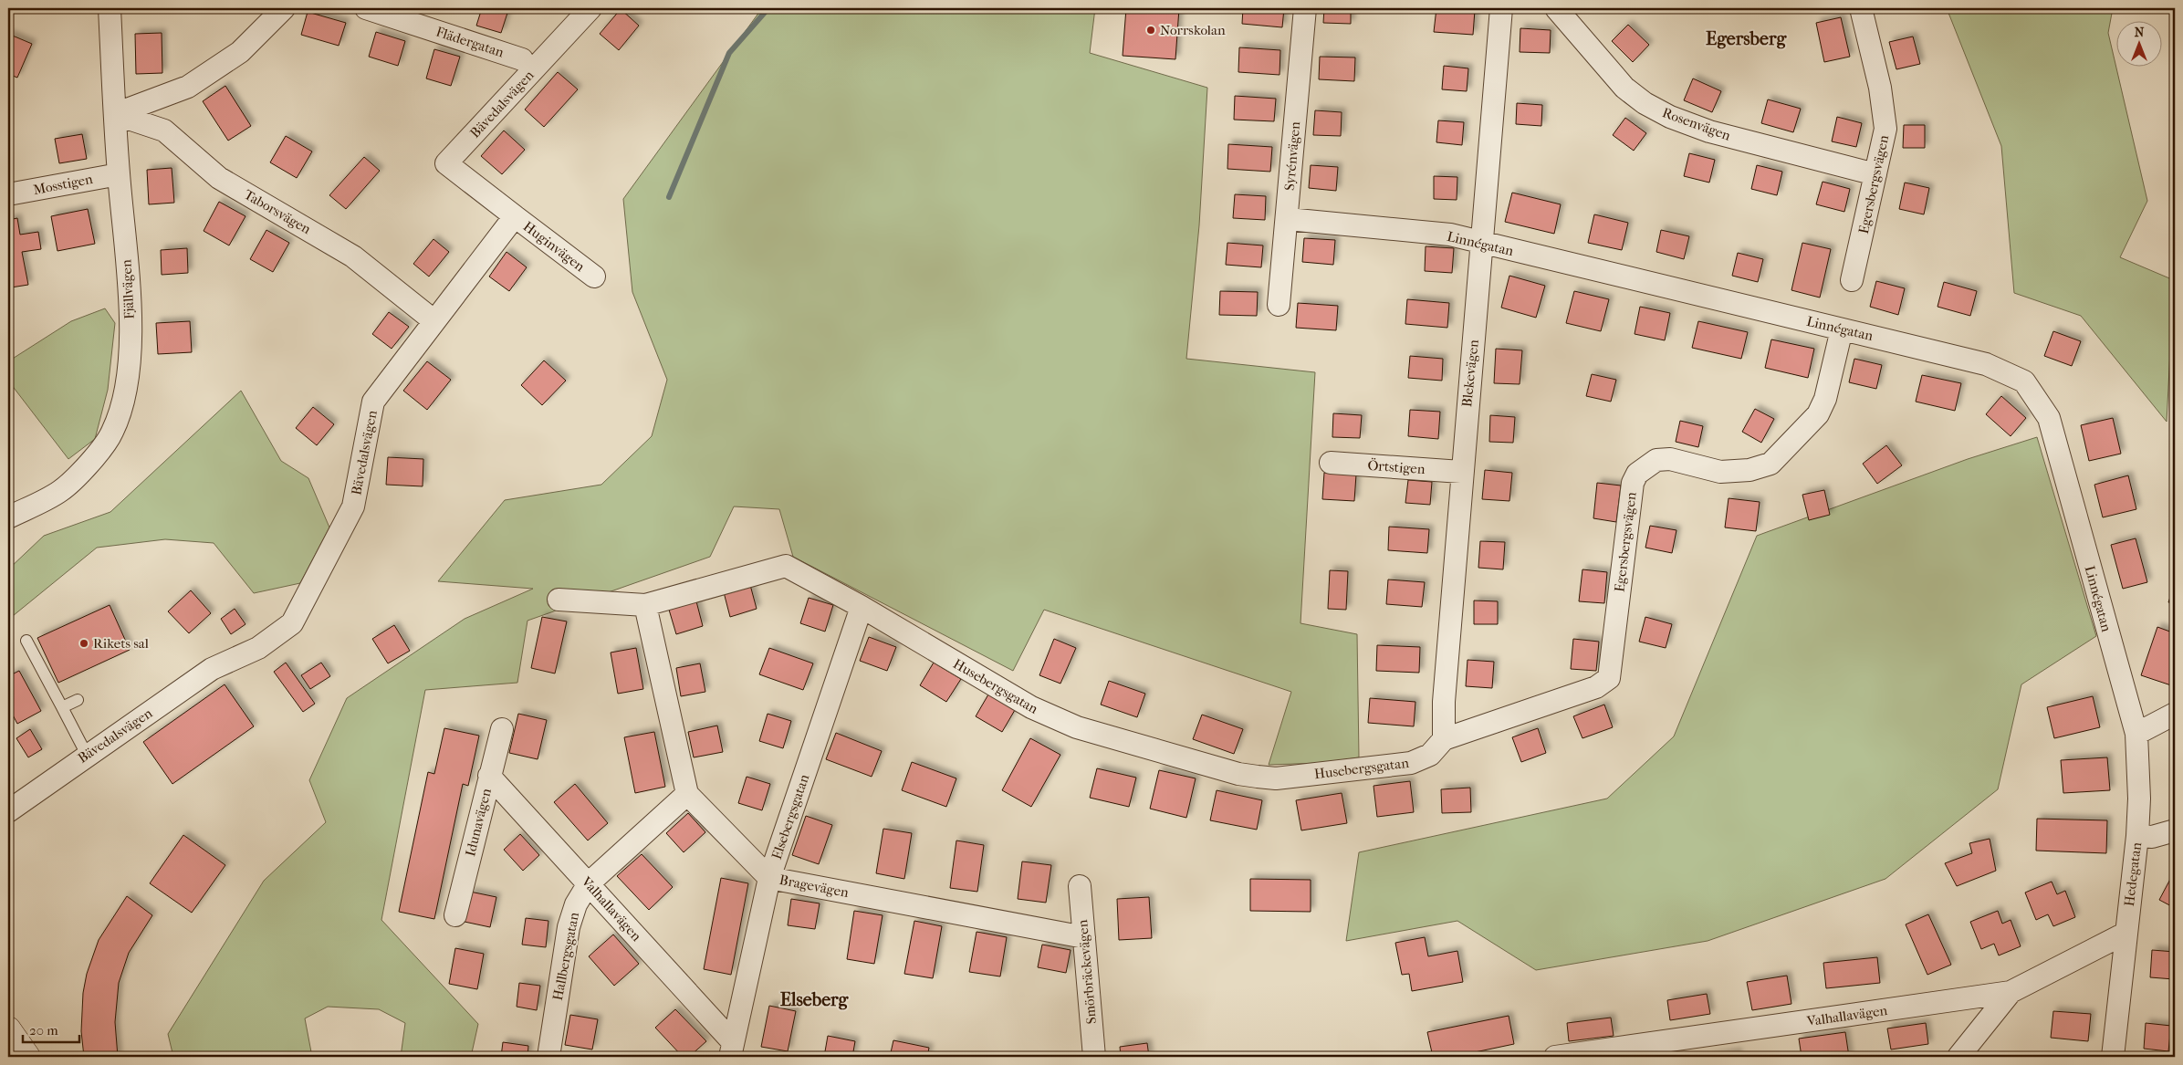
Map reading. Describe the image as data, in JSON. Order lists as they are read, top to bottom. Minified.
{"streets":{"street":["Flädergatan","Bävedalsvägen","Rosenvägen","Syrénvägen","Mosstigen","Egersbergsvägen","Taborsvägen","Linnégatan","Huginvägen","Fjällvägen","Blekevägen","Örtstigen","Husebergsgatan","Elsebergsgatan","Idunavägen","Hedegatan","Bragevägen","Valhallavägen","Hallbergsgatan","Smörbräckevägen"]},"crossings":[["Bävedalsvägen","Taborsvägen"],["Bävedalsvägen","Huginvägen"],["Rosenvägen","Egersbergsvägen"],["Syrénvägen","Linnégatan"],["Mosstigen","Fjällvägen"],["Egersbergsvägen","Linnégatan"],["Egersbergsvägen","Blekevägen"],["Egersbergsvägen","Husebergsgatan"],["Taborsvägen","Fjällvägen"],["Linnégatan","Blekevägen"],["Linnégatan","Hedegatan"],["Blekevägen","Örtstigen"],["Blekevägen","Husebergsgatan"],["Husebergsgatan","Elsebergsgatan"],["Elsebergsgatan","Bragevägen"],["Elsebergsgatan","Valhallavägen"],["Idunavägen","Valhallavägen"],["Hedegatan","Valhallavägen"],["Bragevägen","Hallbergsgatan"],["Bragevägen","Smörbräckevägen"],["Valhallavägen","Hallbergsgatan"]],"districts":["Egersberg","Elseberg"],"places":["Norrskolan","Rikets sal"],"scale_bar":"20 m","north":"top"}
